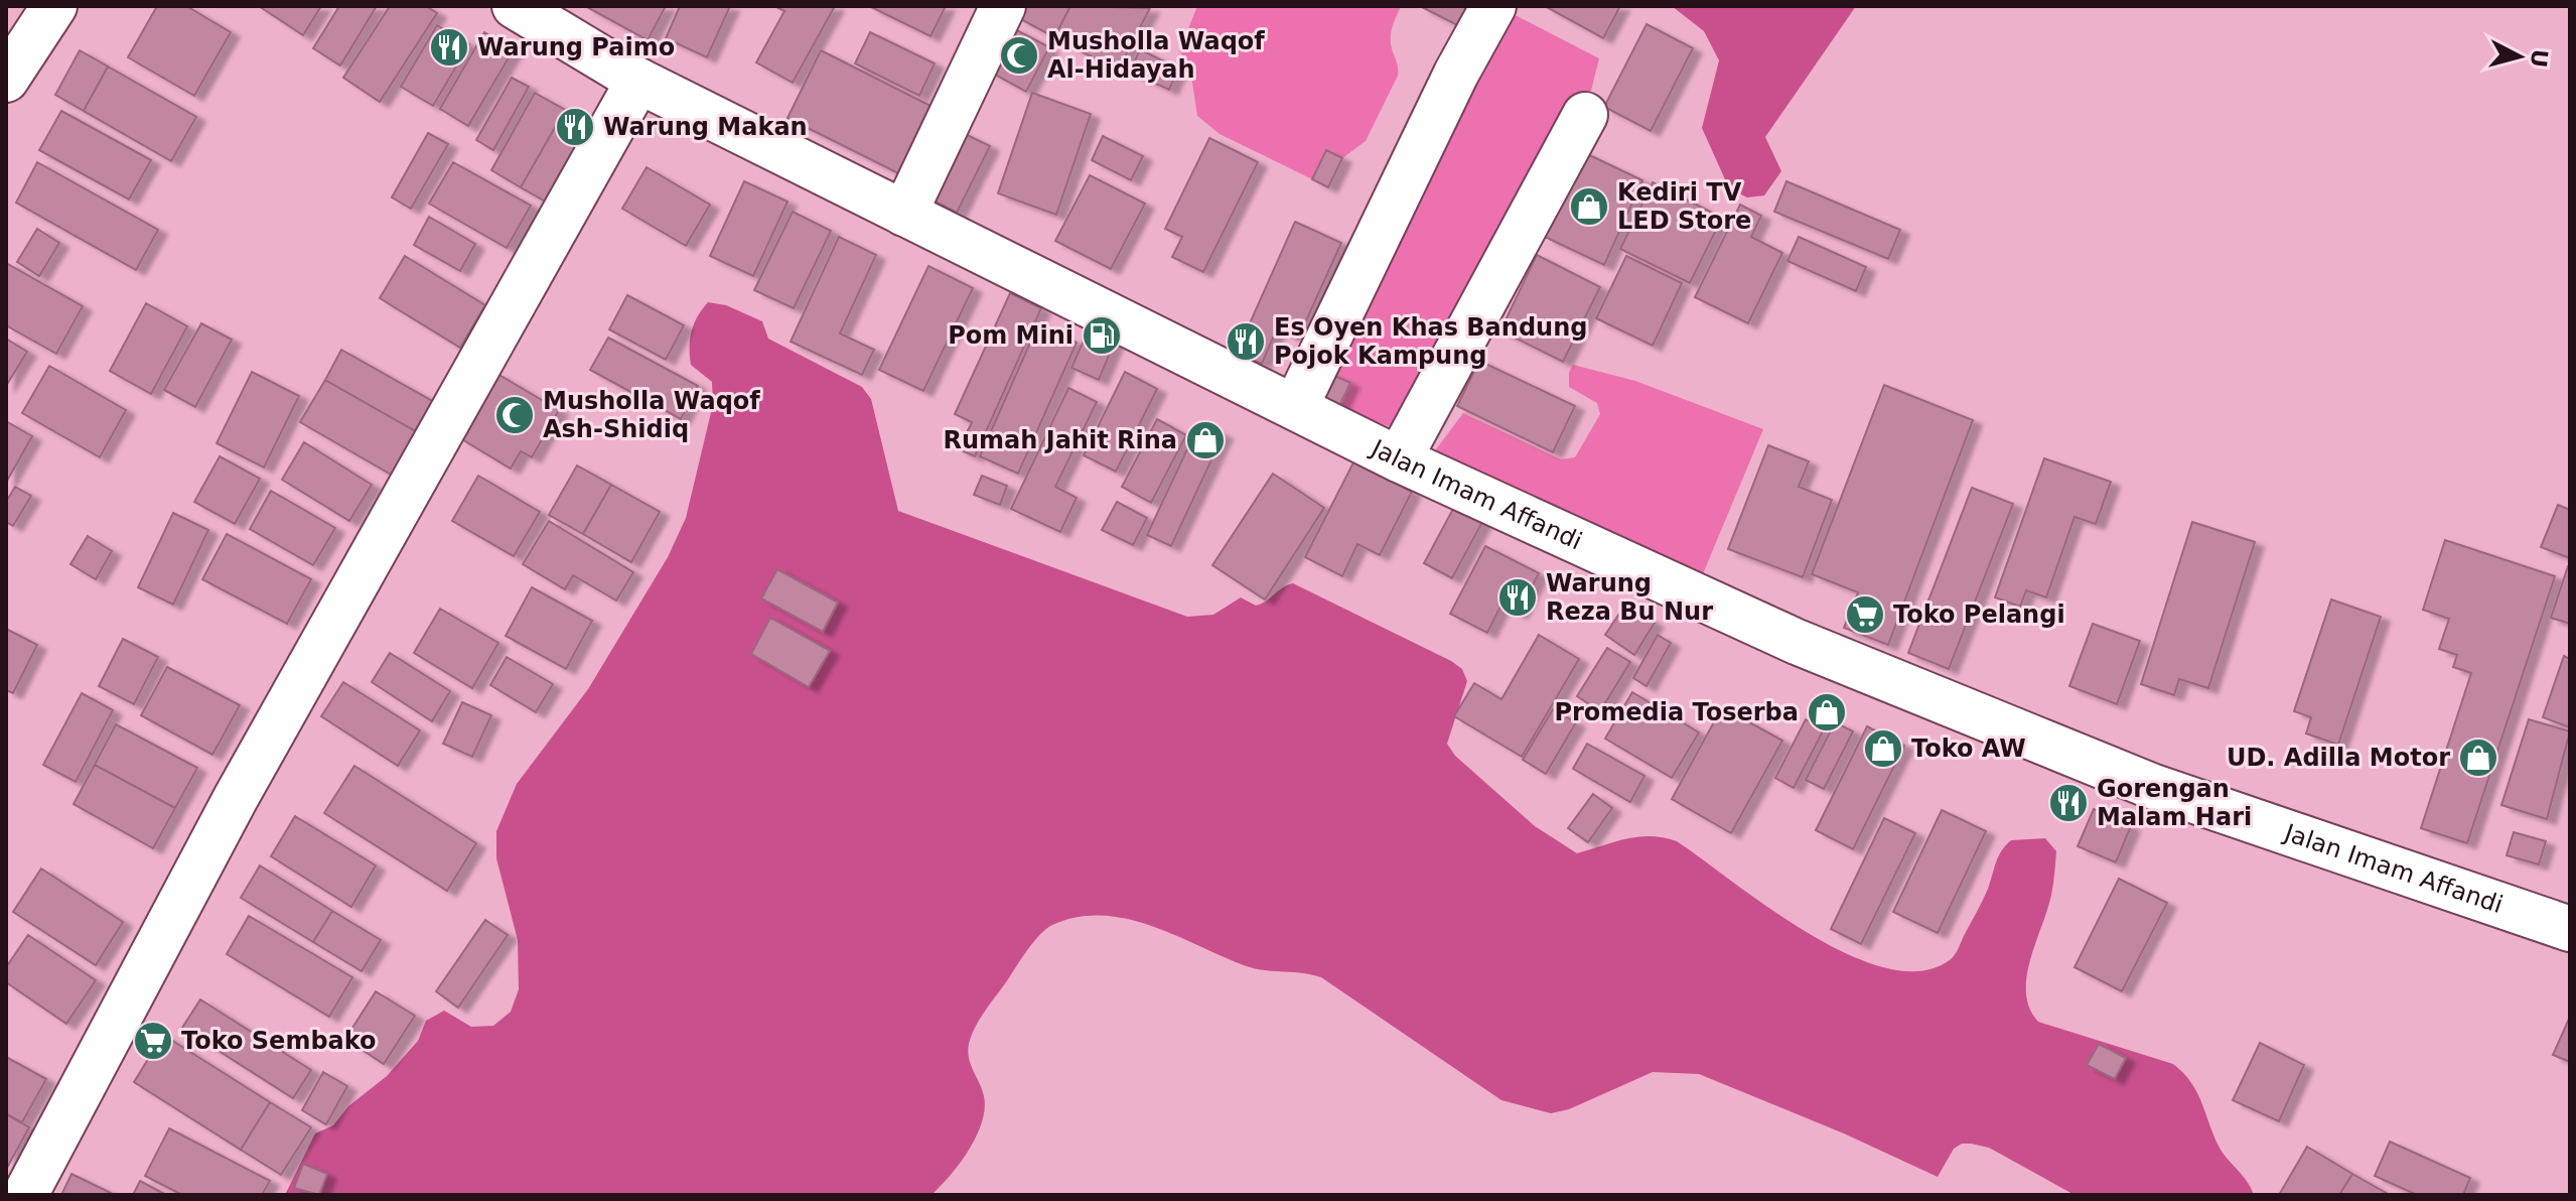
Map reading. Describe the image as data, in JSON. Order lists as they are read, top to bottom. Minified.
{"streets":{"street":["Jalan Imam Affandi"]},"places":{"restaurant":["Warung Paimo","Warung Makan","Es Oyen Khas Bandung Pojok Kampung","Warung Reza Bu Nur","Gorengan Malam Hari"],"mosque":["Musholla Waqof Al-Hidayah","Musholla Waqof Ash-Shidiq"],"shop":["Kediri TV LED Store","Rumah Jahit Rina","Promedia Toserba","Toko AW","UD. Adilla Motor"],"fuel station":["Pom Mini"],"supermarket":["Toko Pelangi","Toko Sembako"]},"north":"right"}
